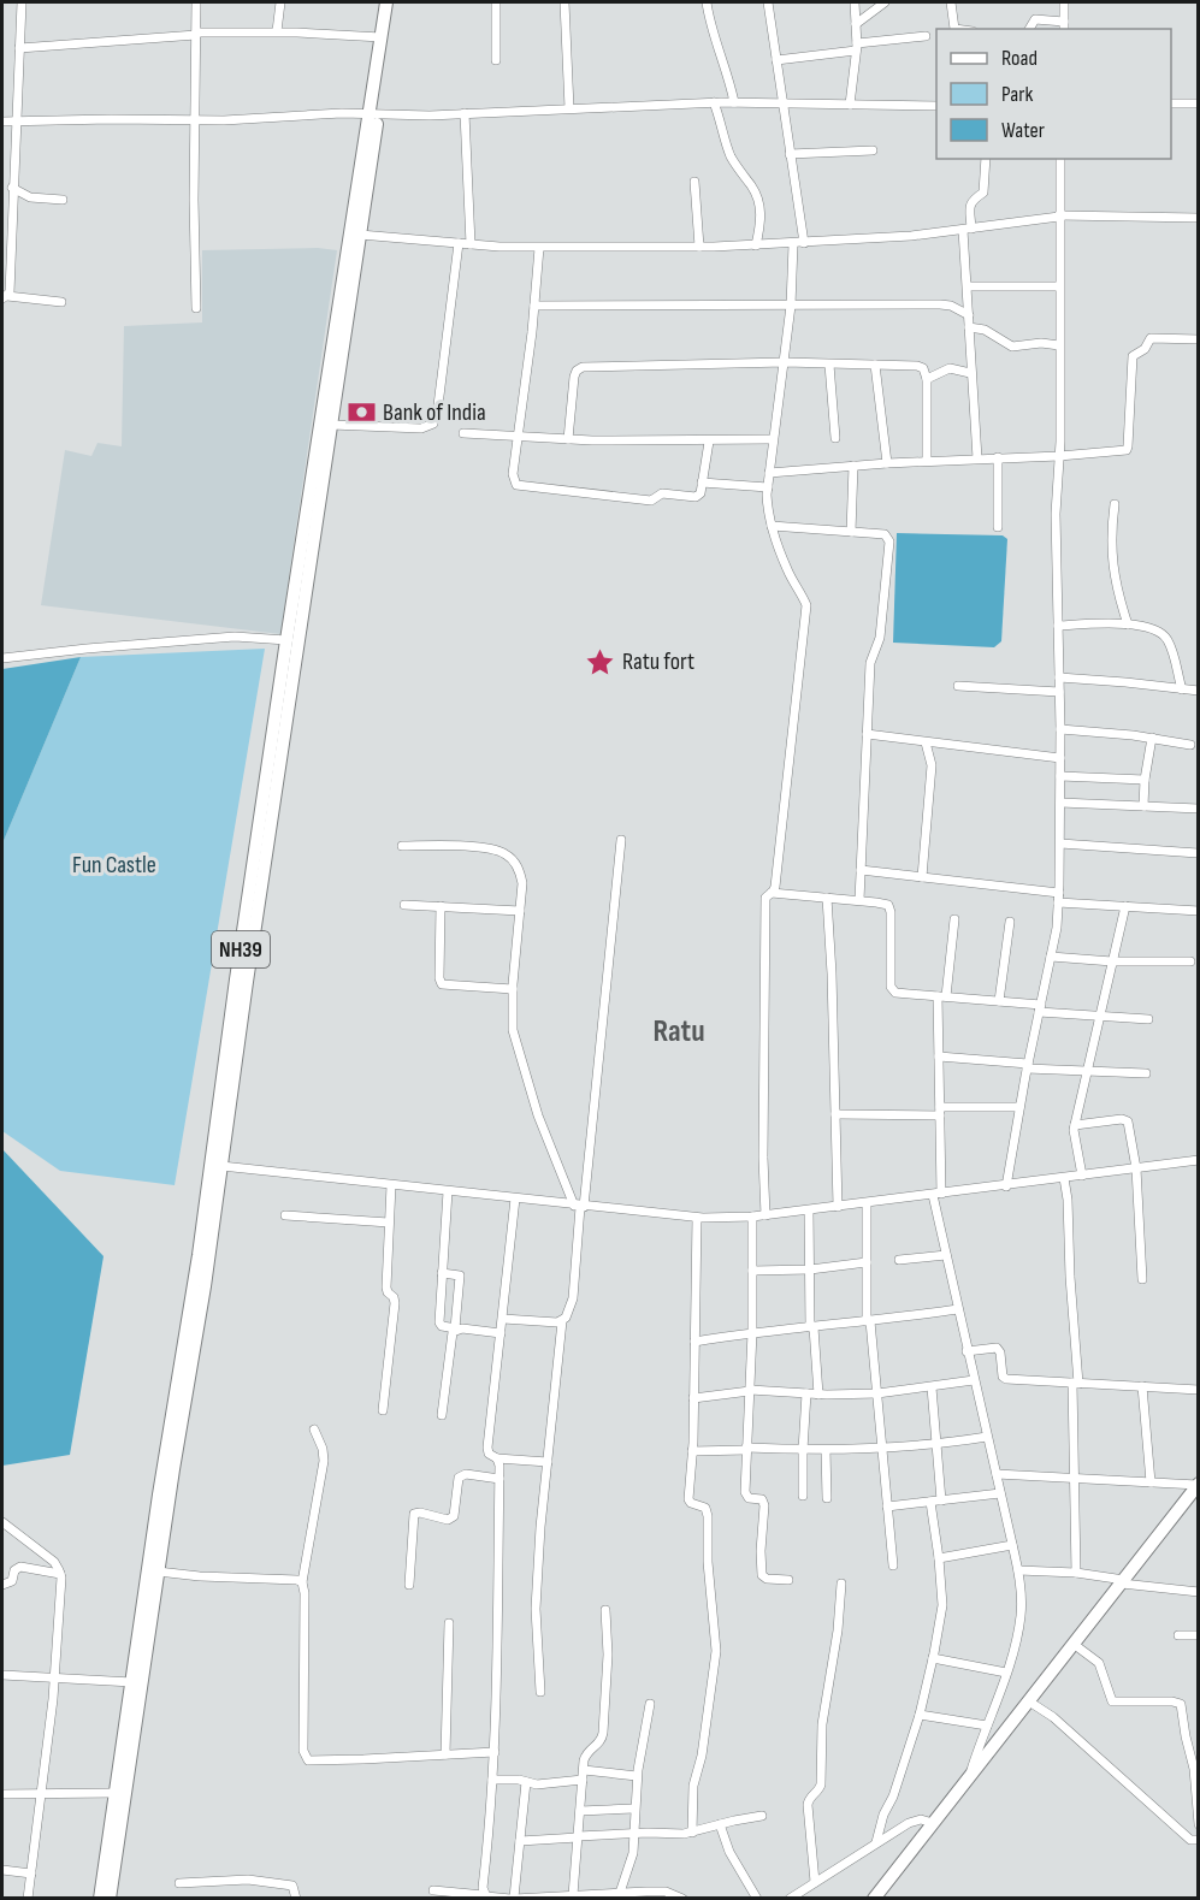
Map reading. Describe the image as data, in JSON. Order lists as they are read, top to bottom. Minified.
{"streets":{"main road":["NH39"]},"districts":["Ratu"],"parks":["Fun Castle"],"places":{"bank":["Bank of India"],"place":["Ratu fort"]},"legend":["Road","Park","Water"]}
